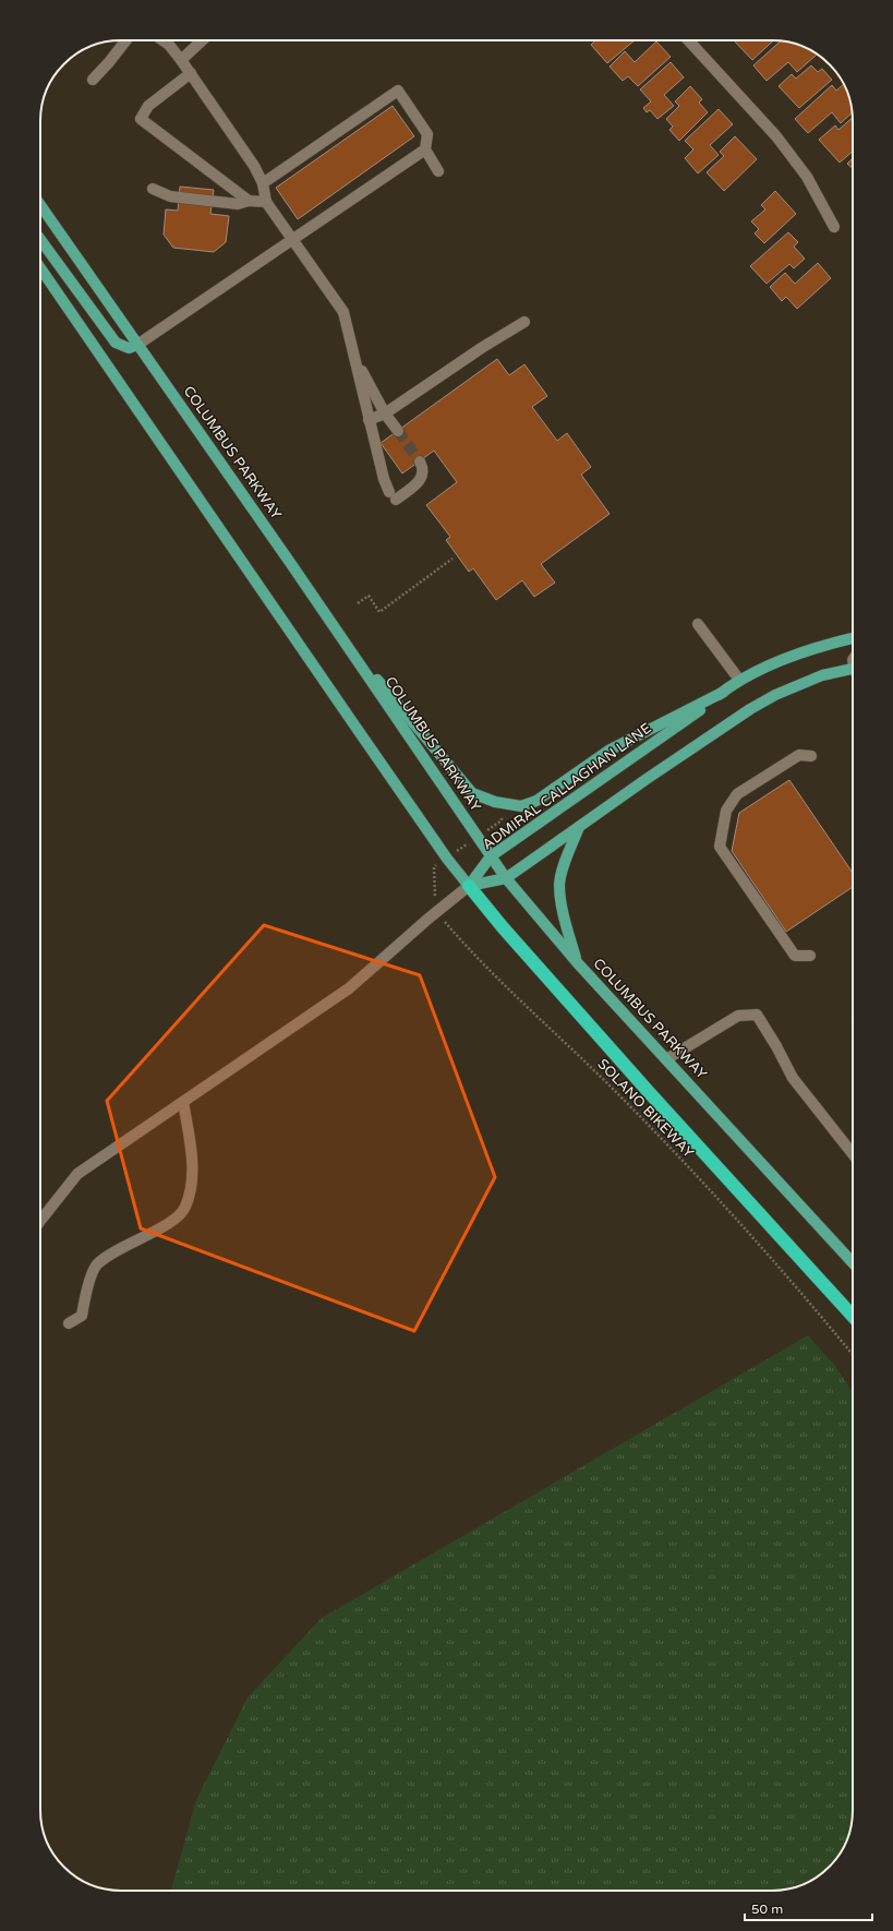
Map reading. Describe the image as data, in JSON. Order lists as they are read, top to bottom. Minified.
{"streets":{"main road":["COLUMBUS PARKWAY","ADMIRAL CALLAGHAN LANE"],"path":["SOLANO BIKEWAY"]},"crossings":[["COLUMBUS PARKWAY","ADMIRAL CALLAGHAN LANE"]],"scale_bar":"50 m"}
